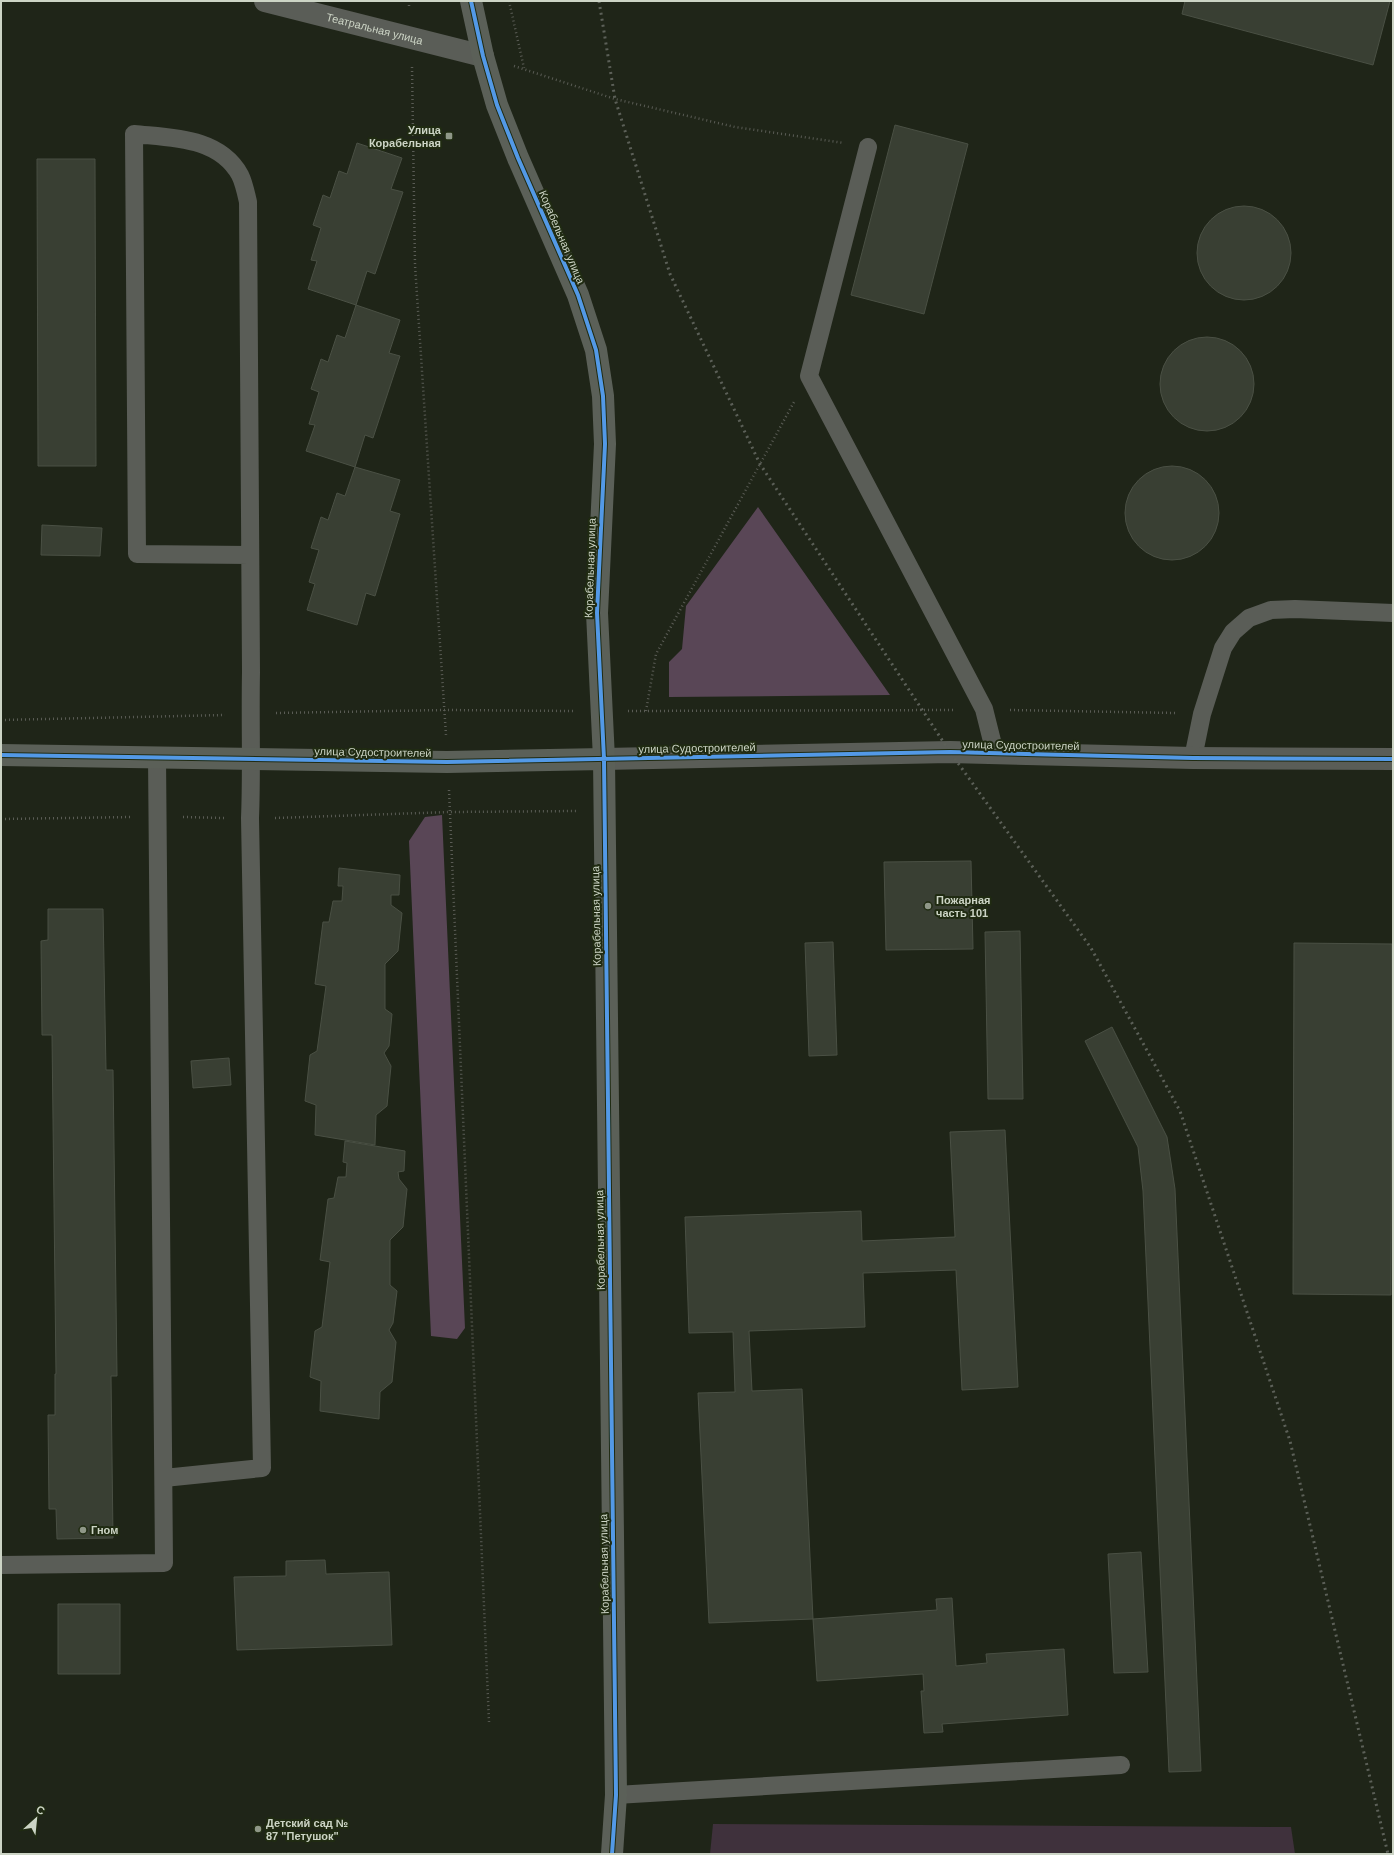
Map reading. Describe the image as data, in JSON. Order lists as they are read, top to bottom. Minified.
{"streets":{"street":["Театральная улица","Корабельная улица","улица Судостроителей"]},"crossings":[["Театральная улица","Корабельная улица"],["Корабельная улица","улица Судостроителей"]],"places":{"transit":["Улица Корабельная"],"other":["Пожарная часть 101","Гном","Детский сад № 87 \"Петушок\""]},"north":"top right"}
